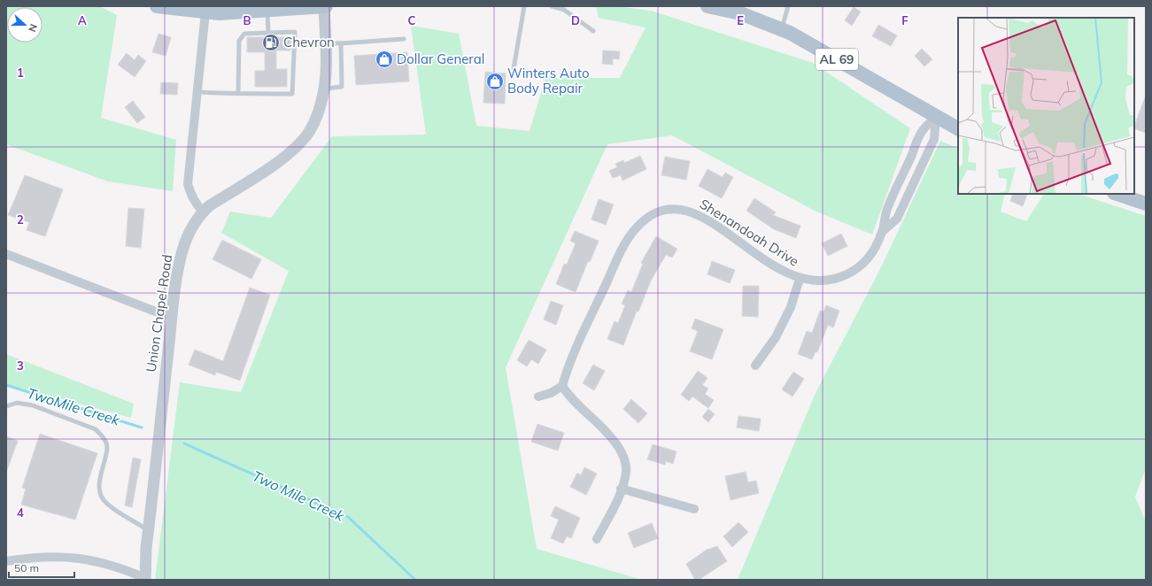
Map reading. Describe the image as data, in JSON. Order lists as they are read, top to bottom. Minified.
{"streets":{"main road":["AL 69"],"street":["Shenandoah Drive","Union Chapel Road"]},"crossings":[["AL 69","Shenandoah Drive"]],"water":["TwoMile Creek","Two Mile Creek"],"places":{"fuel station":["Chevron"],"shop":["Dollar General","Winters Auto Body Repair"]},"scale_bar":"50 m","north":"right","grid":{"columns":["A","B","C","D","E","F"],"rows":["1","2","3","4"]}}
